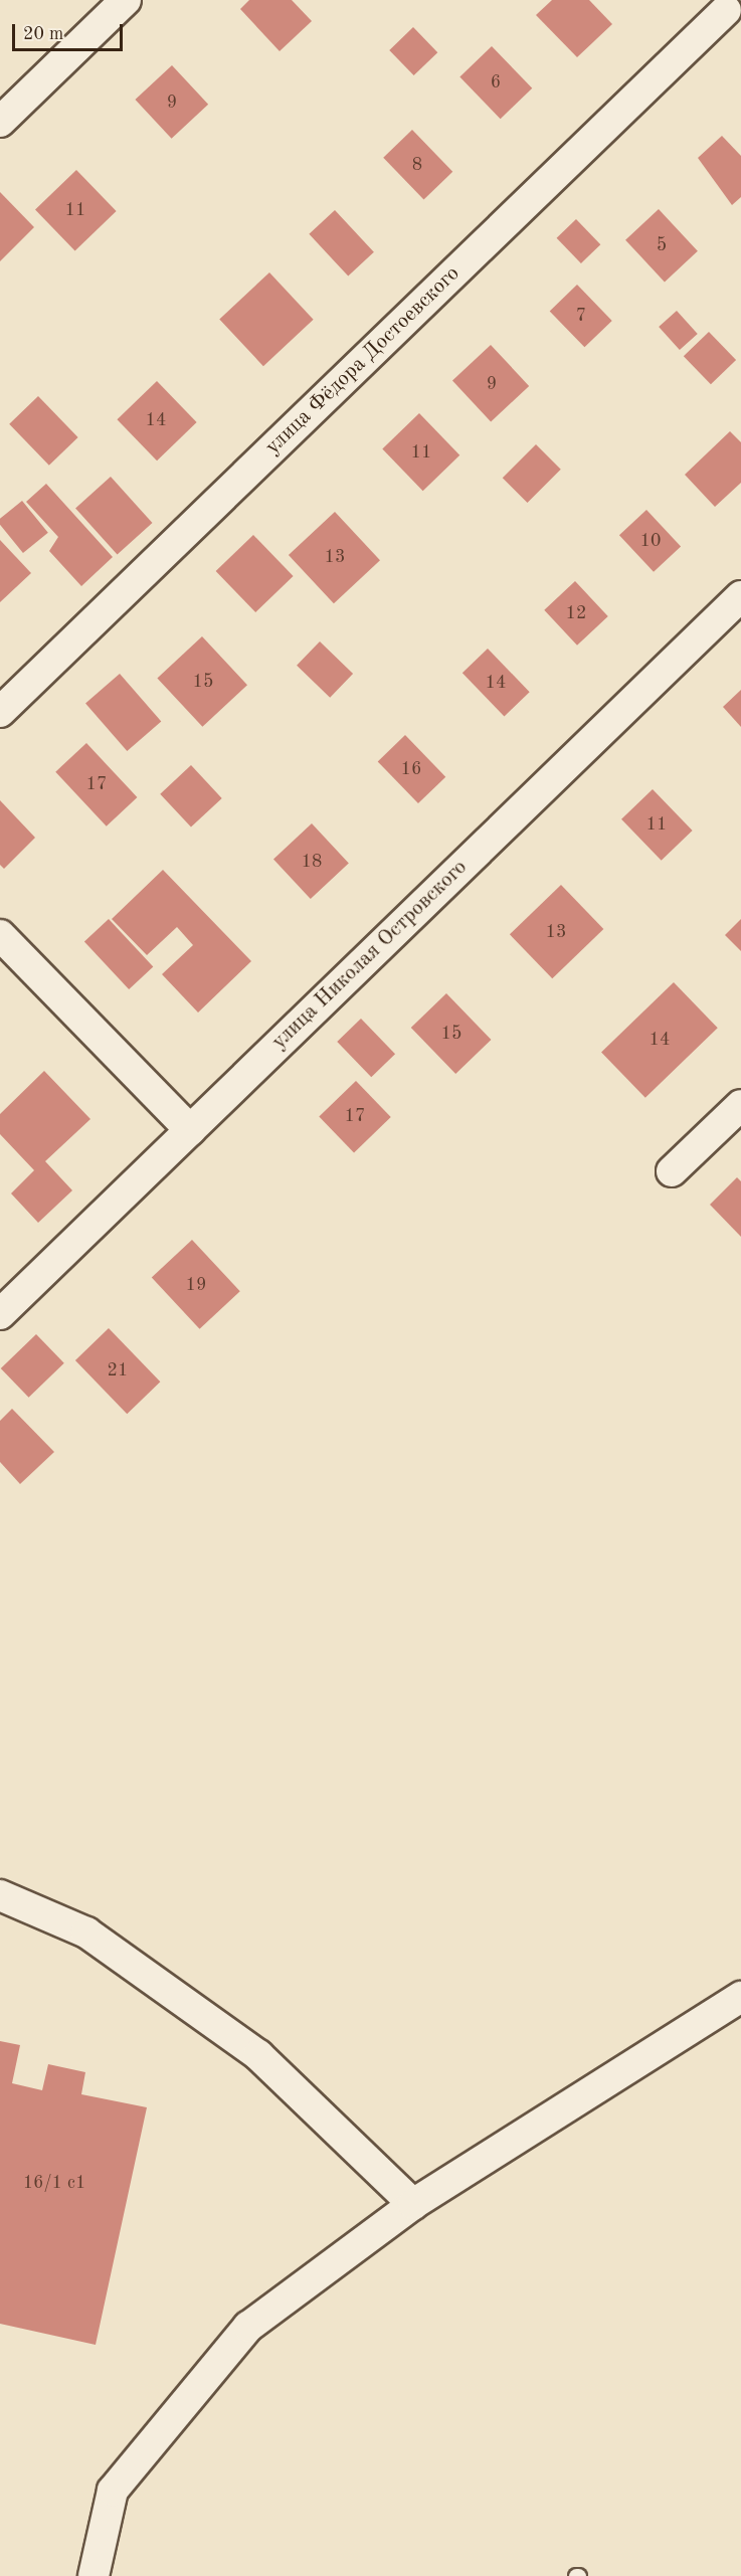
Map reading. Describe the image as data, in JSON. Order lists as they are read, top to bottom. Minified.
{"streets":{"street":["улица Фёдора Достоевского","улица Николая Островского"]},"house_numbers":["6","9","8","11","5","7","9","14","11","10","13","12","15","14","16","17","11","18","13","15","14","17","19","21","16/1 с1"],"scale_bar":"20 m"}
